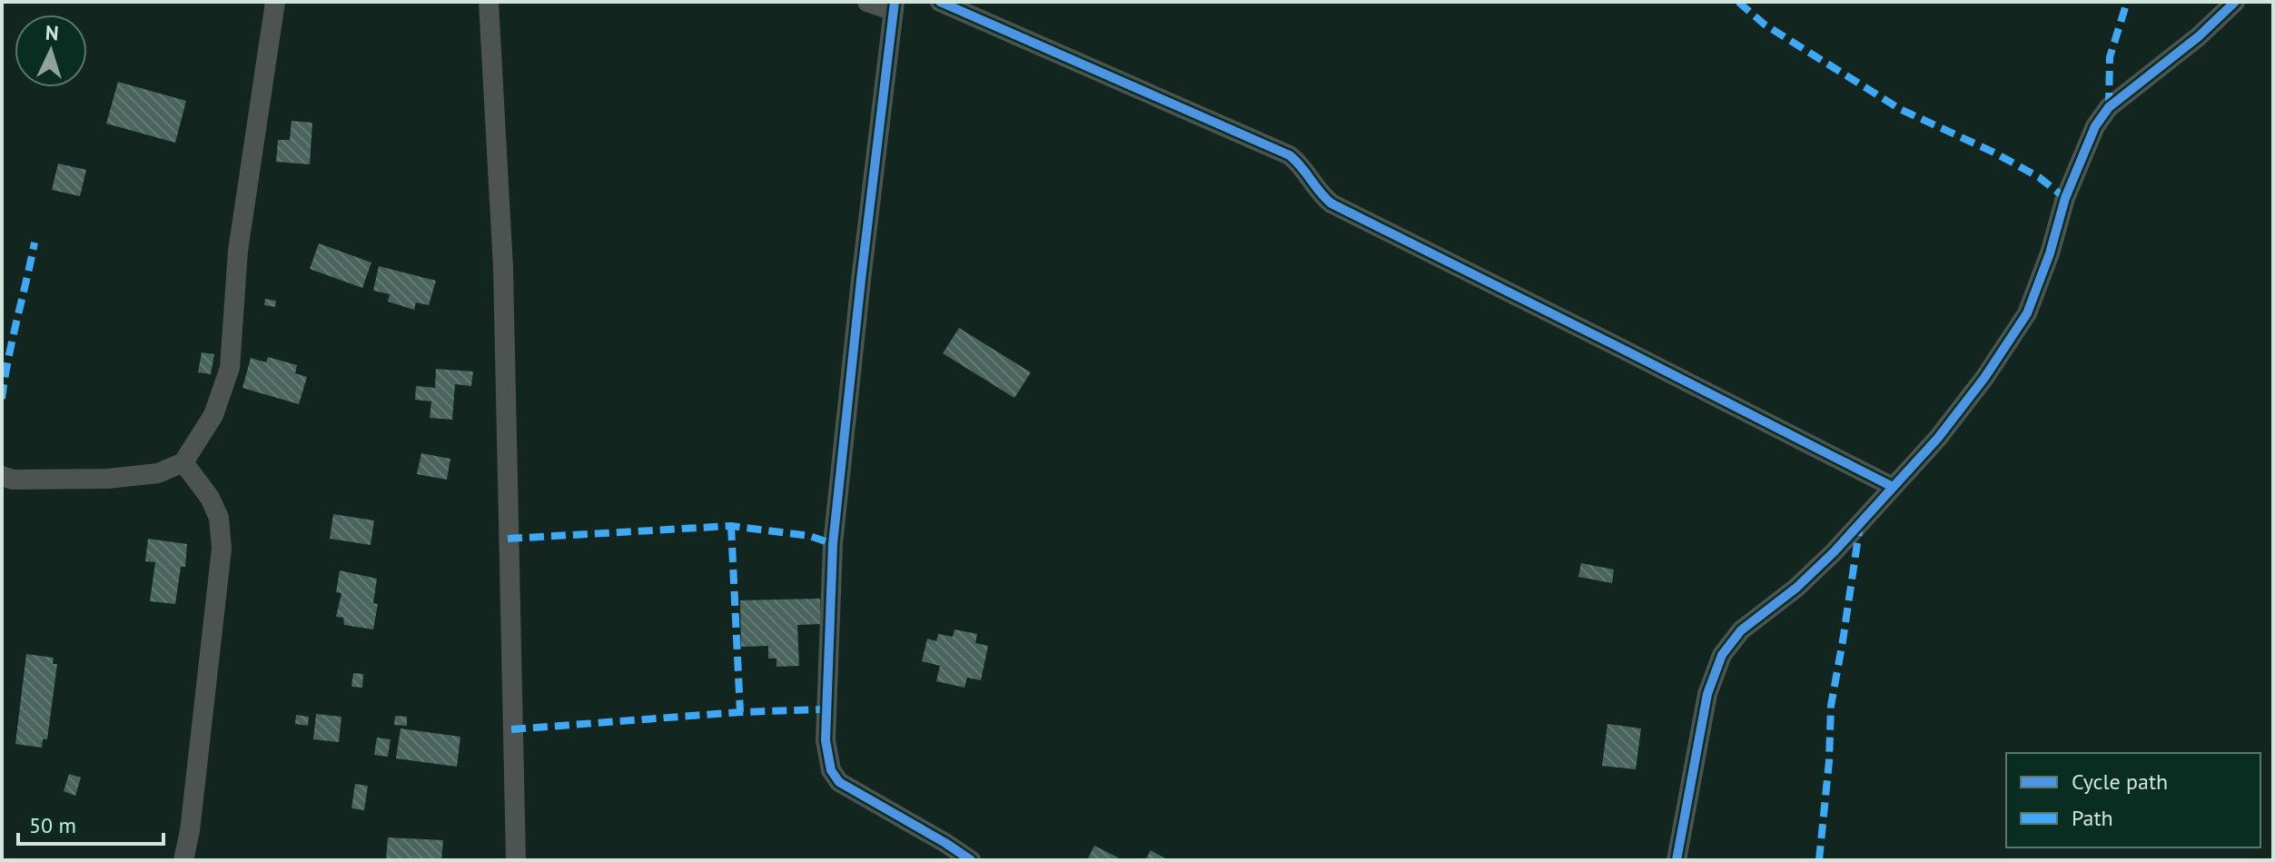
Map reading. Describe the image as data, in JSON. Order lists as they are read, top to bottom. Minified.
{"legend":["Cycle path","Path"],"scale_bar":"50 m","north":"top"}
